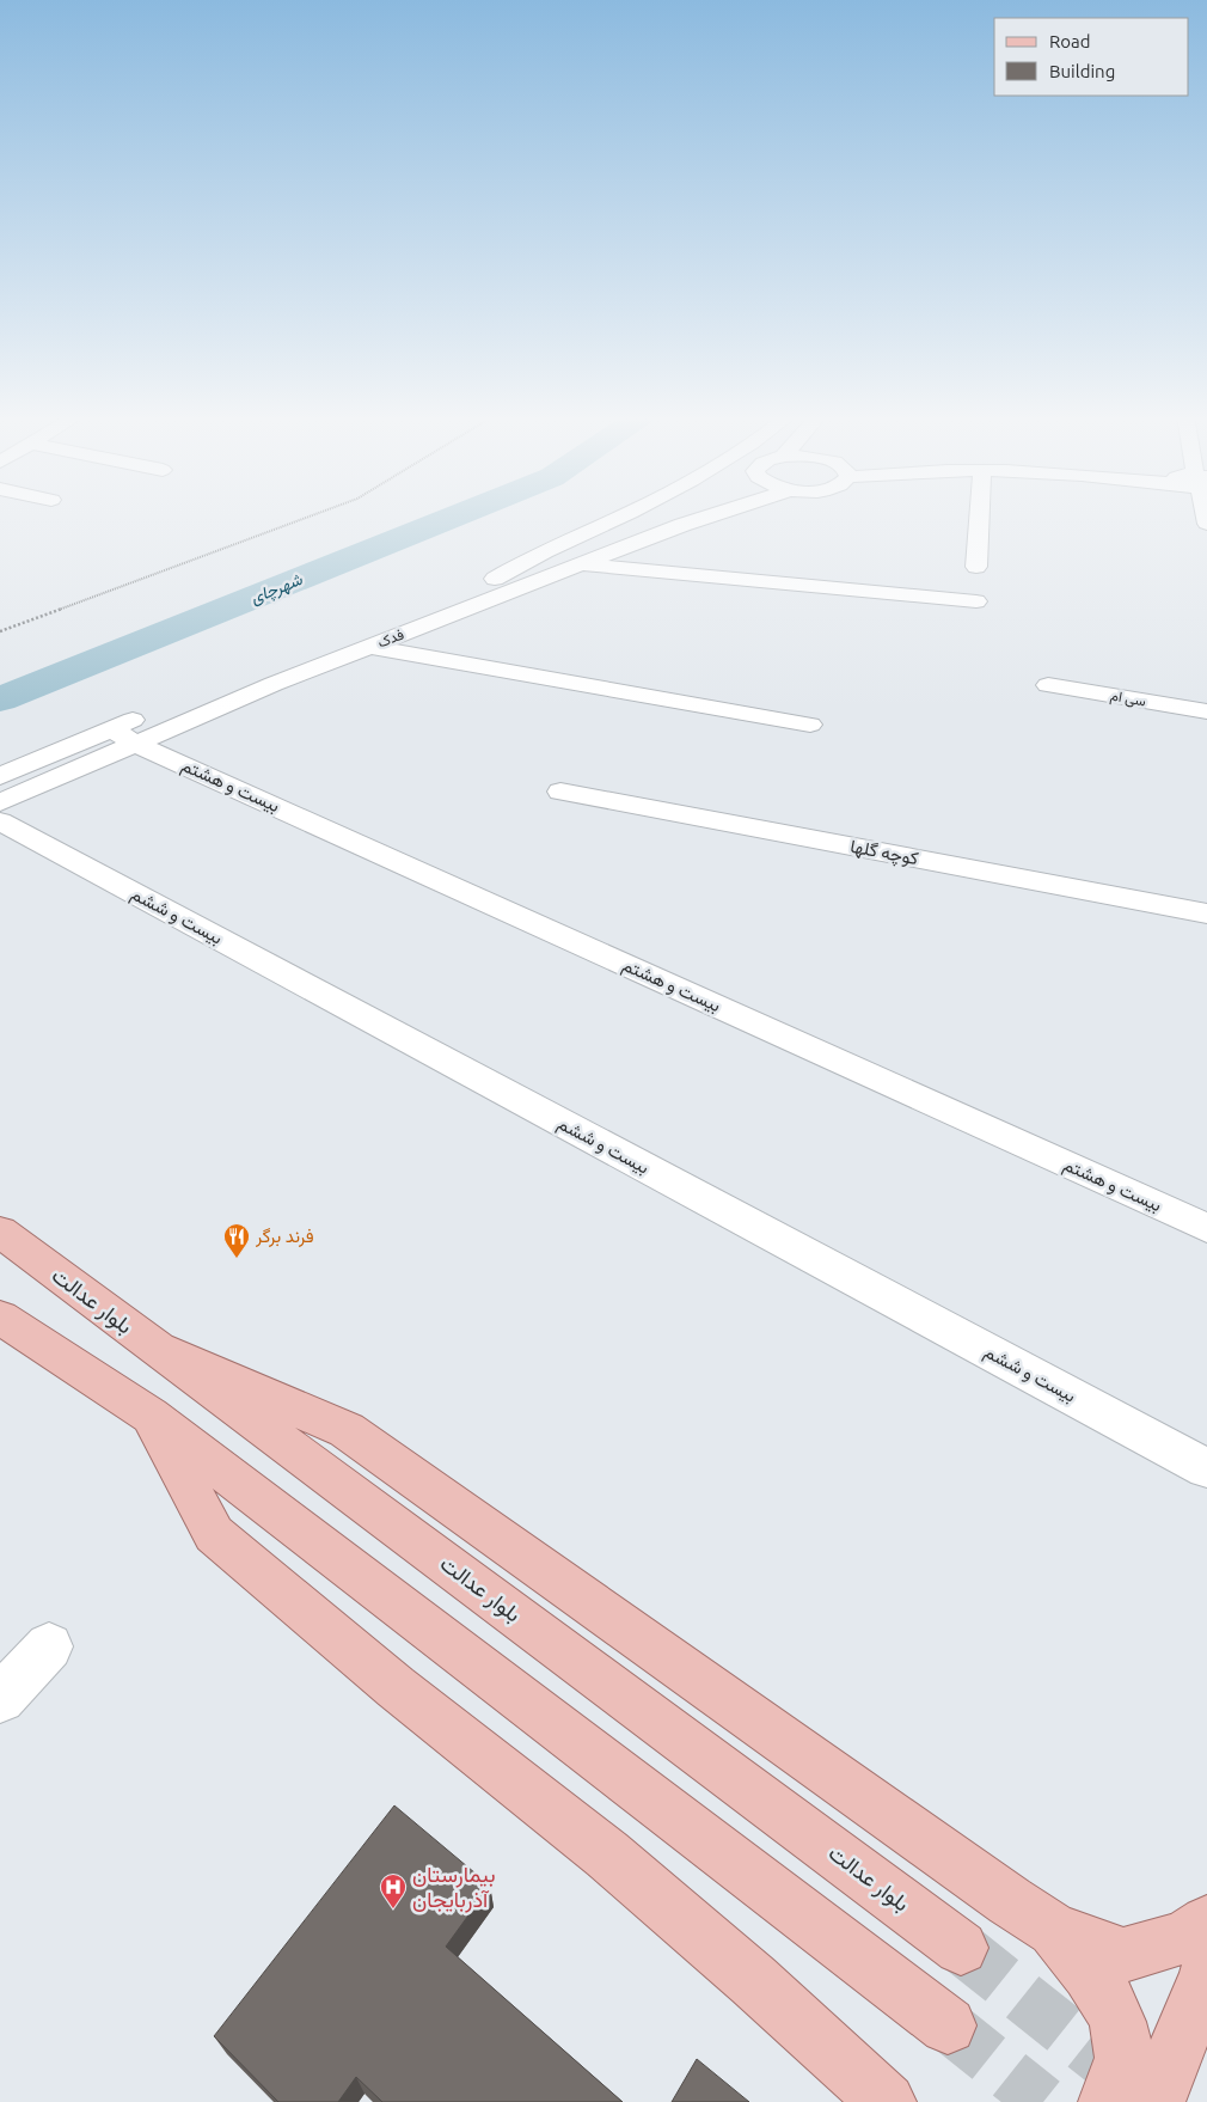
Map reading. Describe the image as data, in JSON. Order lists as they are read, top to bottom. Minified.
{"streets":{"main road":["بلوار عدالت"],"street":["فدک","سی ام","بیست و هشتم","کوچه گلها","بیست و ششم"]},"crossings":[["فدک","بیست و هشتم"]],"water":["شهرچای"],"places":{"restaurant":["فرند برگر"],"hospital":["بیمارستان آذربایجان"]},"legend":["Road","Building"]}
